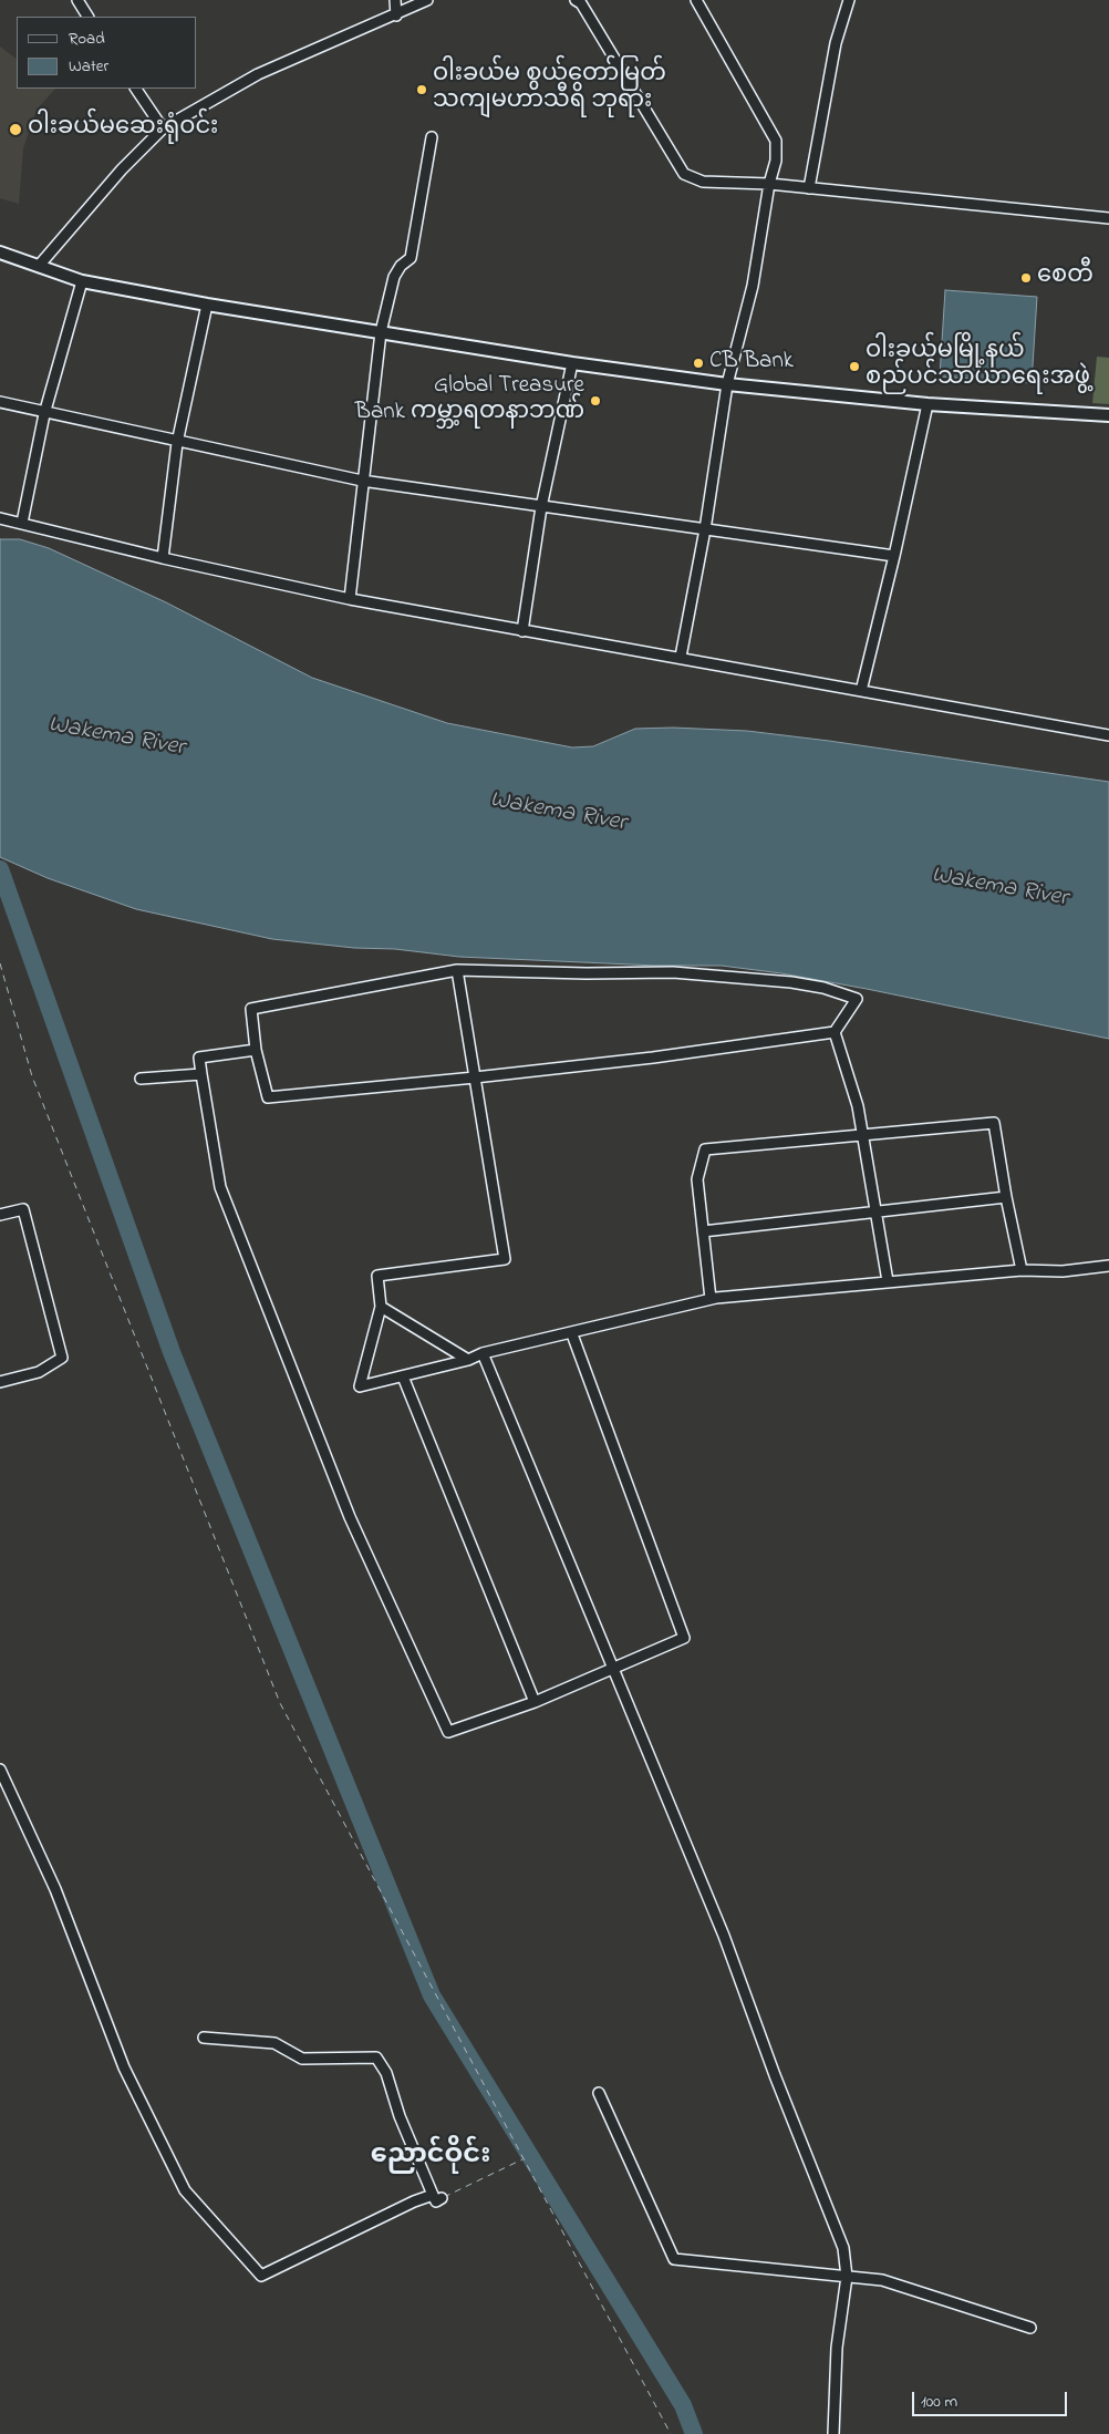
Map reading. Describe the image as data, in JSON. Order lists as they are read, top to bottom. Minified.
{"districts":["ညောင်ဝိုင်း"],"water":["Wakema River"],"places":["ဝါးခယ်မ စွယ်တော်မြတ် သကျမဟာသီရိ ဘုရား","ဝါးခယ်မဆေးရုံဝင်း","စေတီ","CB Bank","ဝါးခယ်မမြို့နယ် စည်ပင်သာယာရေးအဖွဲ့","Global Treasure Bank ကမ္ဘာ့ရတနာဘဏ်"],"legend":["Road","Water"],"scale_bar":"100 m"}
